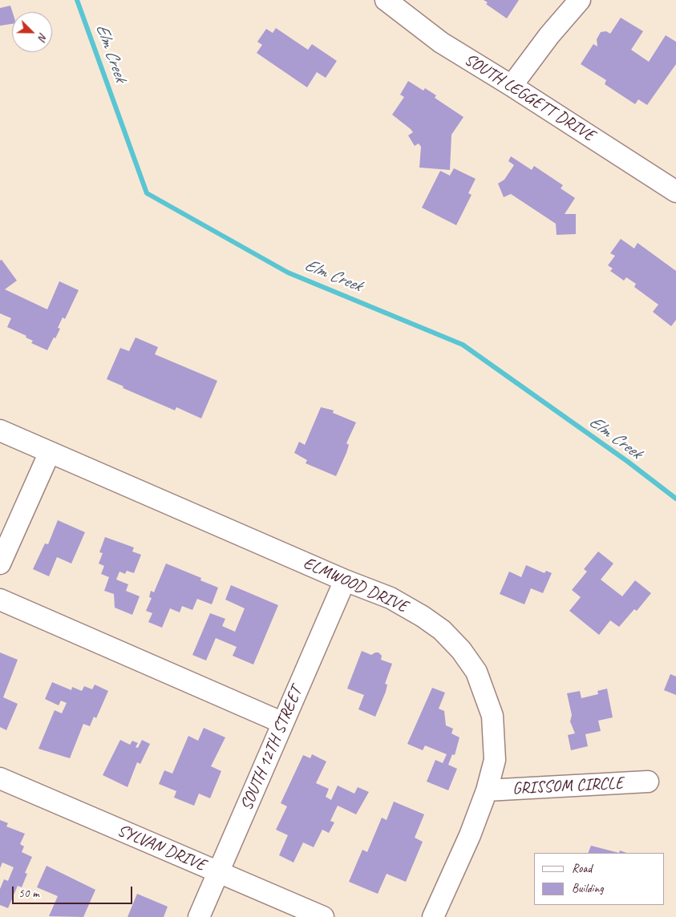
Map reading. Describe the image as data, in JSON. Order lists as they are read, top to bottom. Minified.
{"streets":{"street":["SOUTH LEGGETT DRIVE","ELMWOOD DRIVE","SOUTH 12TH STREET","GRISSOM CIRCLE","SYLVAN DRIVE"]},"crossings":[["ELMWOOD DRIVE","SOUTH 12TH STREET"],["ELMWOOD DRIVE","GRISSOM CIRCLE"],["SOUTH 12TH STREET","SYLVAN DRIVE"]],"water":["Elm Creek"],"legend":["Road","Building"],"scale_bar":"50 m","north":"bottom right"}
